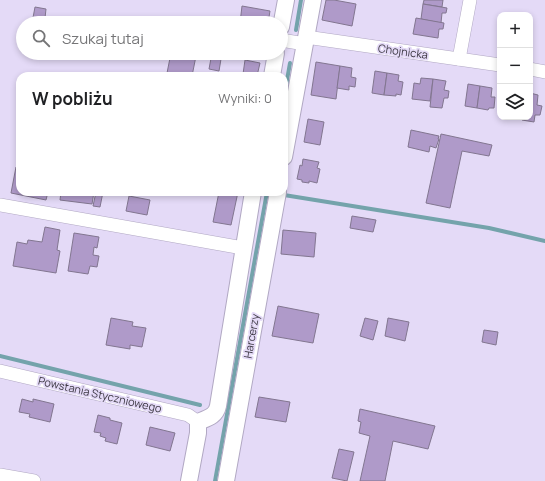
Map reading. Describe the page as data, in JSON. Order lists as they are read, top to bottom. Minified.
{"streets":{"street":["Chojnicka","Harcerzy","Powstania Styczniowego"]},"crossings":[["Harcerzy","Powstania Styczniowego"]],"page":{"map_buttons":["+","−"],"search":"Szukaj tutaj","heading":["W pobliżu","Wyniki: 0"]}}
